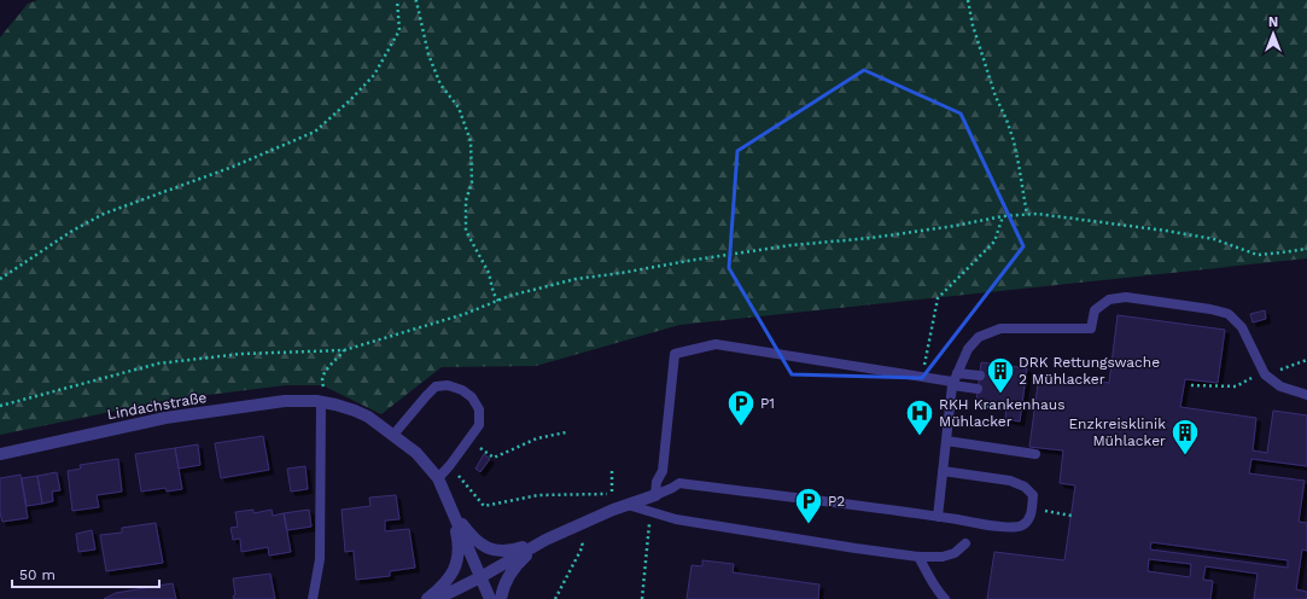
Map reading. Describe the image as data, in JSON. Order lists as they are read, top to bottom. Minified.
{"streets":{"street":["Lindachstraße"]},"places":{"building":["DRK Rettungswache 2 Mühlacker","Enzkreisklinik Mühlacker"],"parking":["P1","P2"],"hospital":["RKH Krankenhaus Mühlacker"]},"scale_bar":"50 m","north":"top"}
